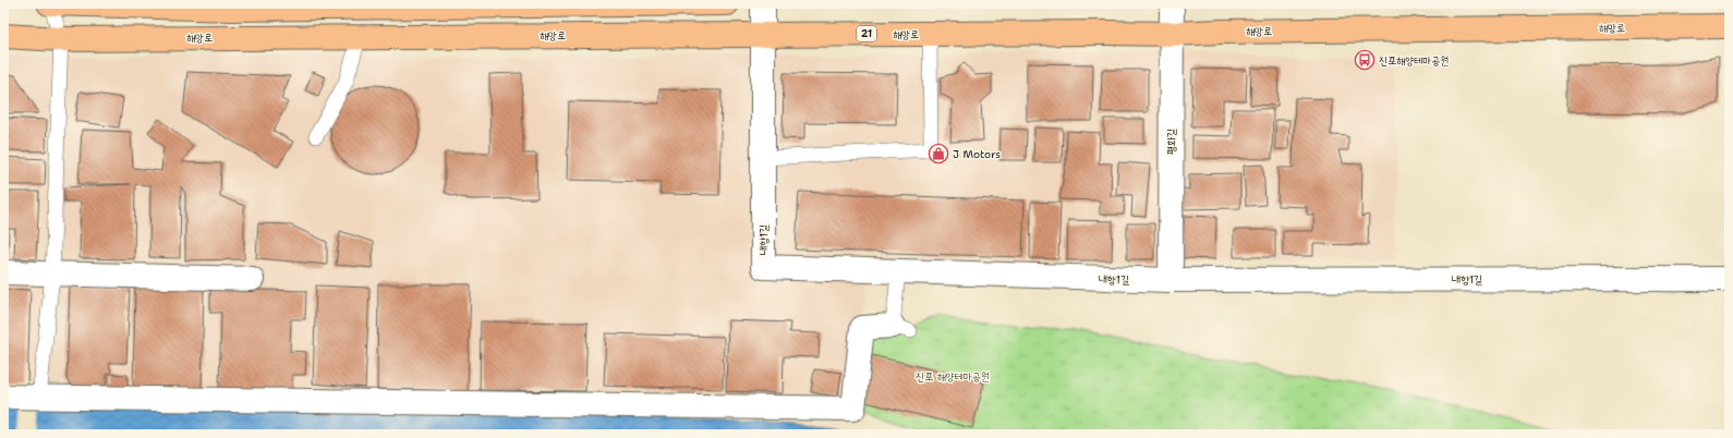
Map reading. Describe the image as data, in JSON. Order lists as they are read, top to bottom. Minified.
{"streets":{"main road":["해망로","21"],"street":["평화길","내항1길"]},"crossings":[["해망로","평화길"],["해망로","내항1길"],["평화길","내항1길"]],"parks":["진포 해양테마공원"],"places":{"bus stop":["진포해양테마공원"],"shop":["J Motors"]}}
